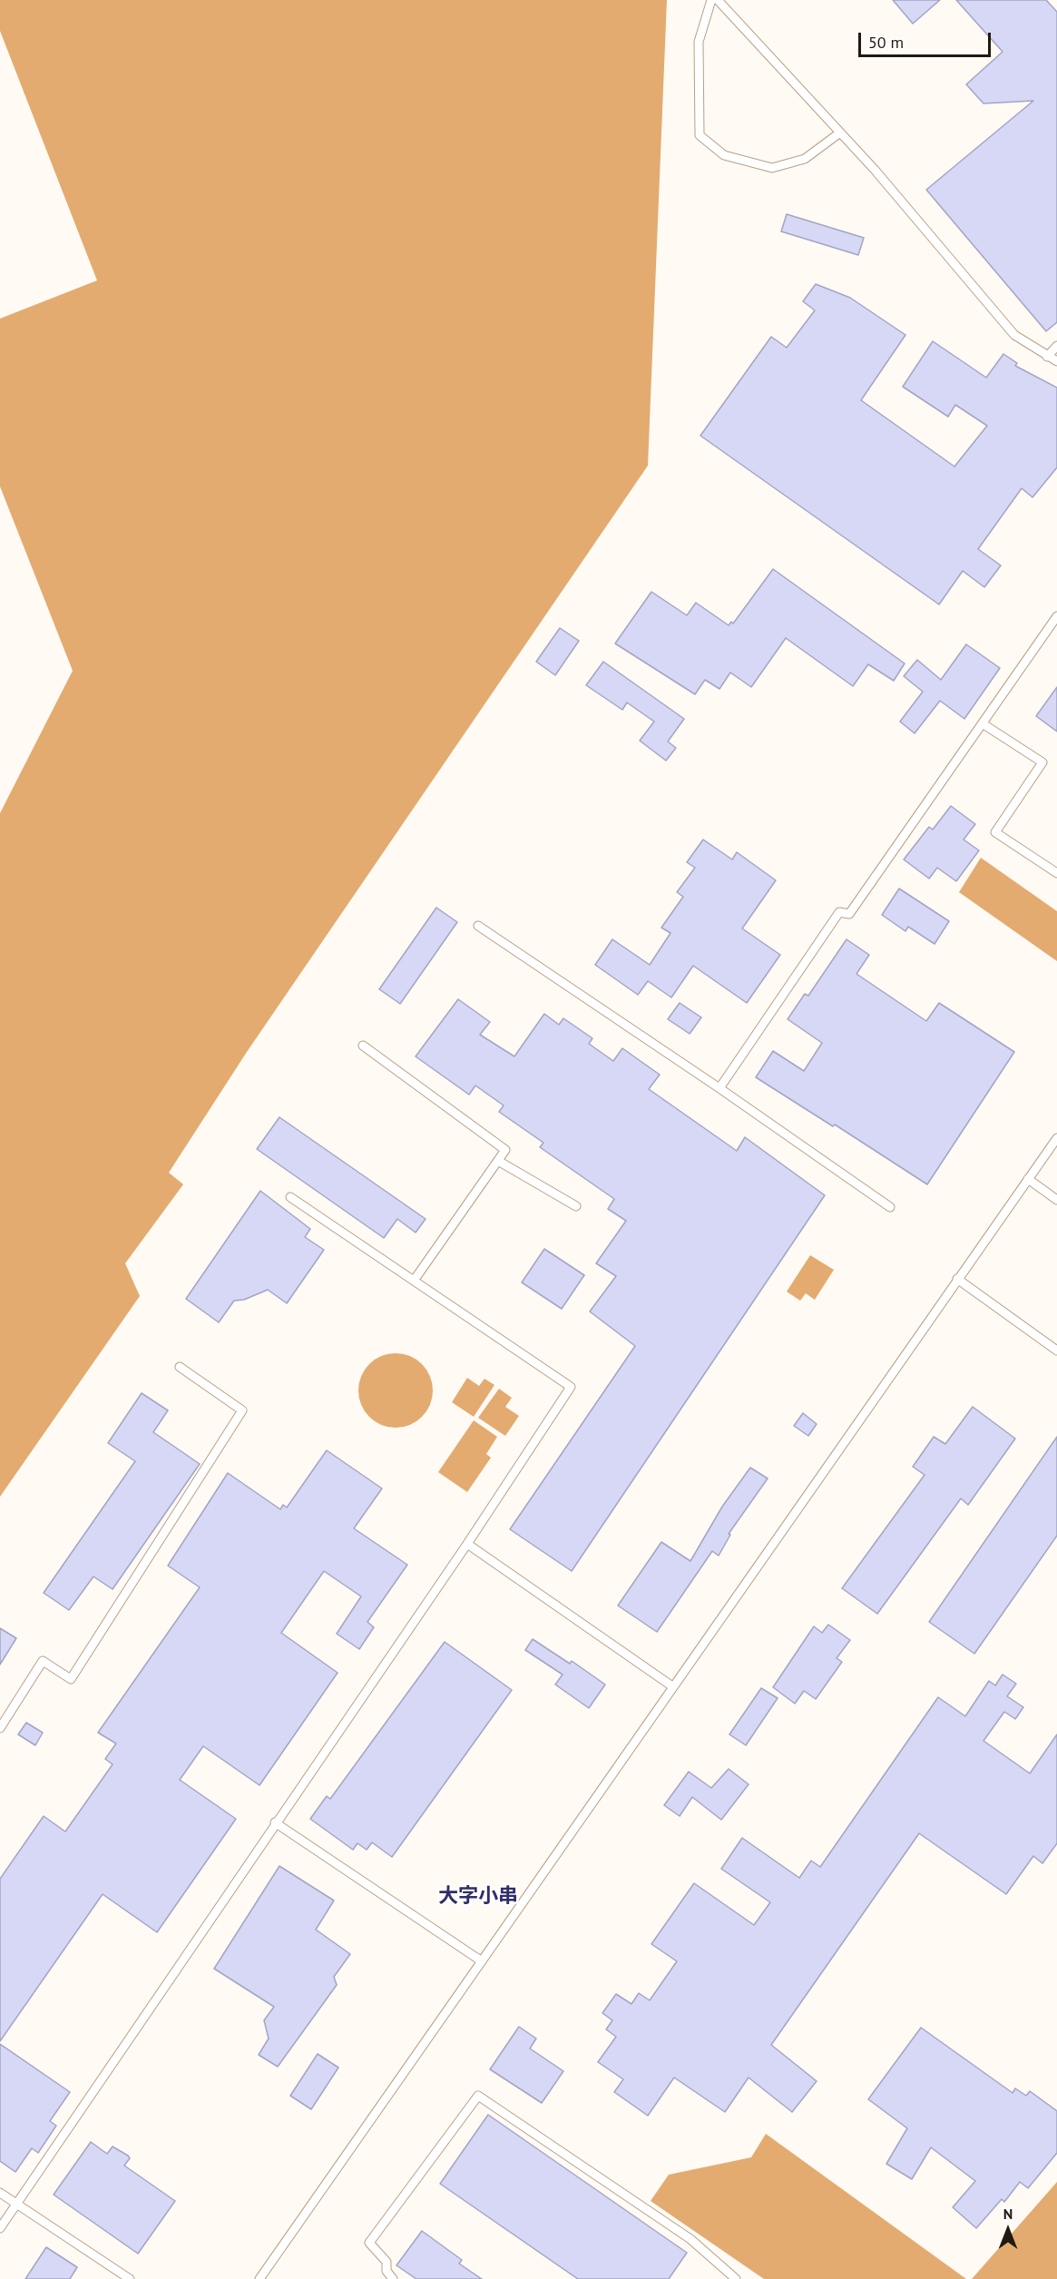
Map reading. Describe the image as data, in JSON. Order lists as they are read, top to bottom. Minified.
{"districts":["大字小串"],"scale_bar":"50 m","north":"top"}
